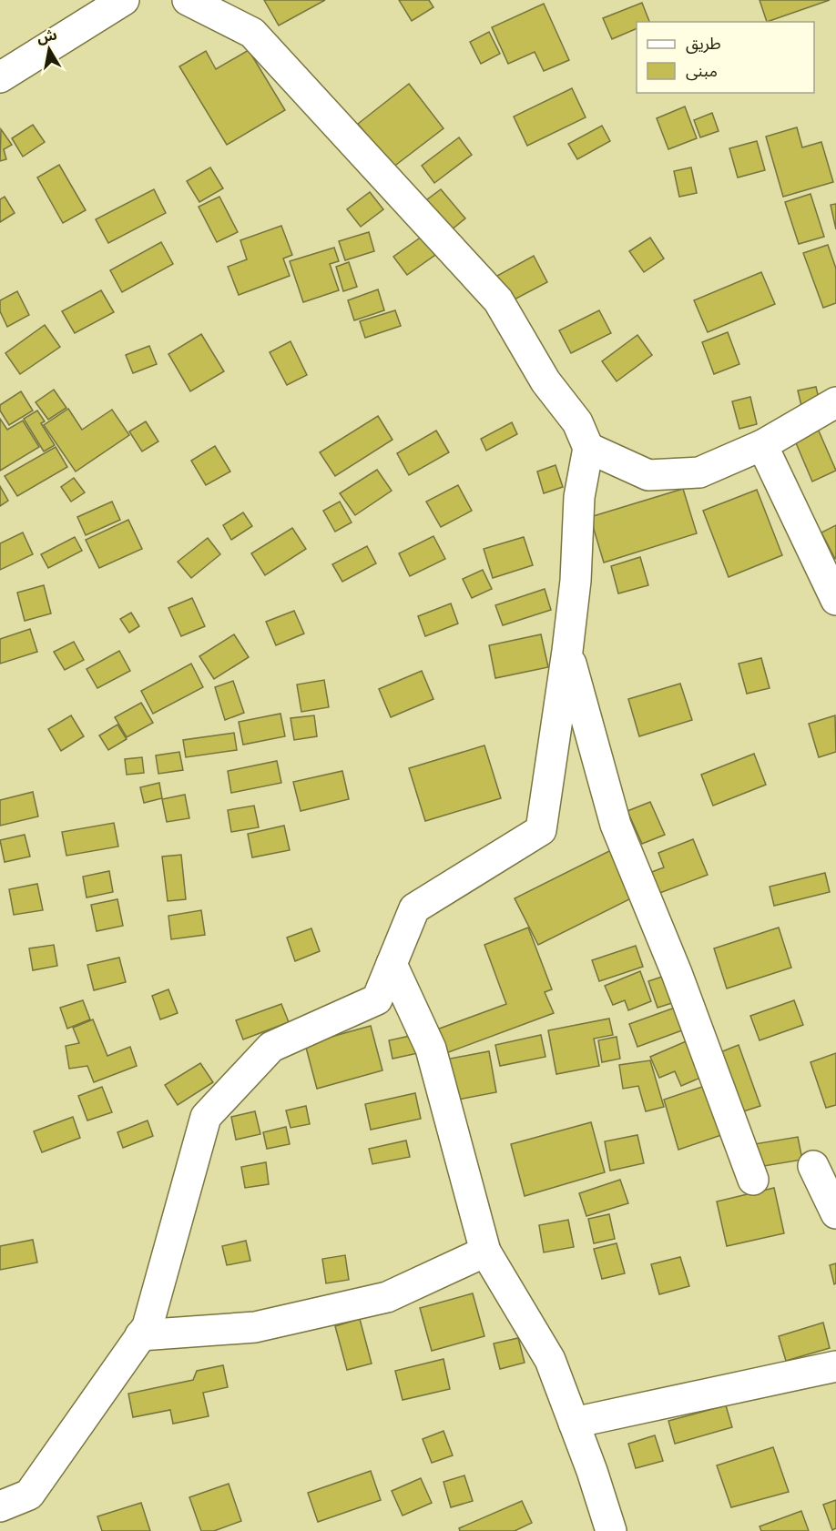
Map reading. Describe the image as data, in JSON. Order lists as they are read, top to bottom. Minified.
{"legend":["طريق","مبنى"],"north":"top"}
